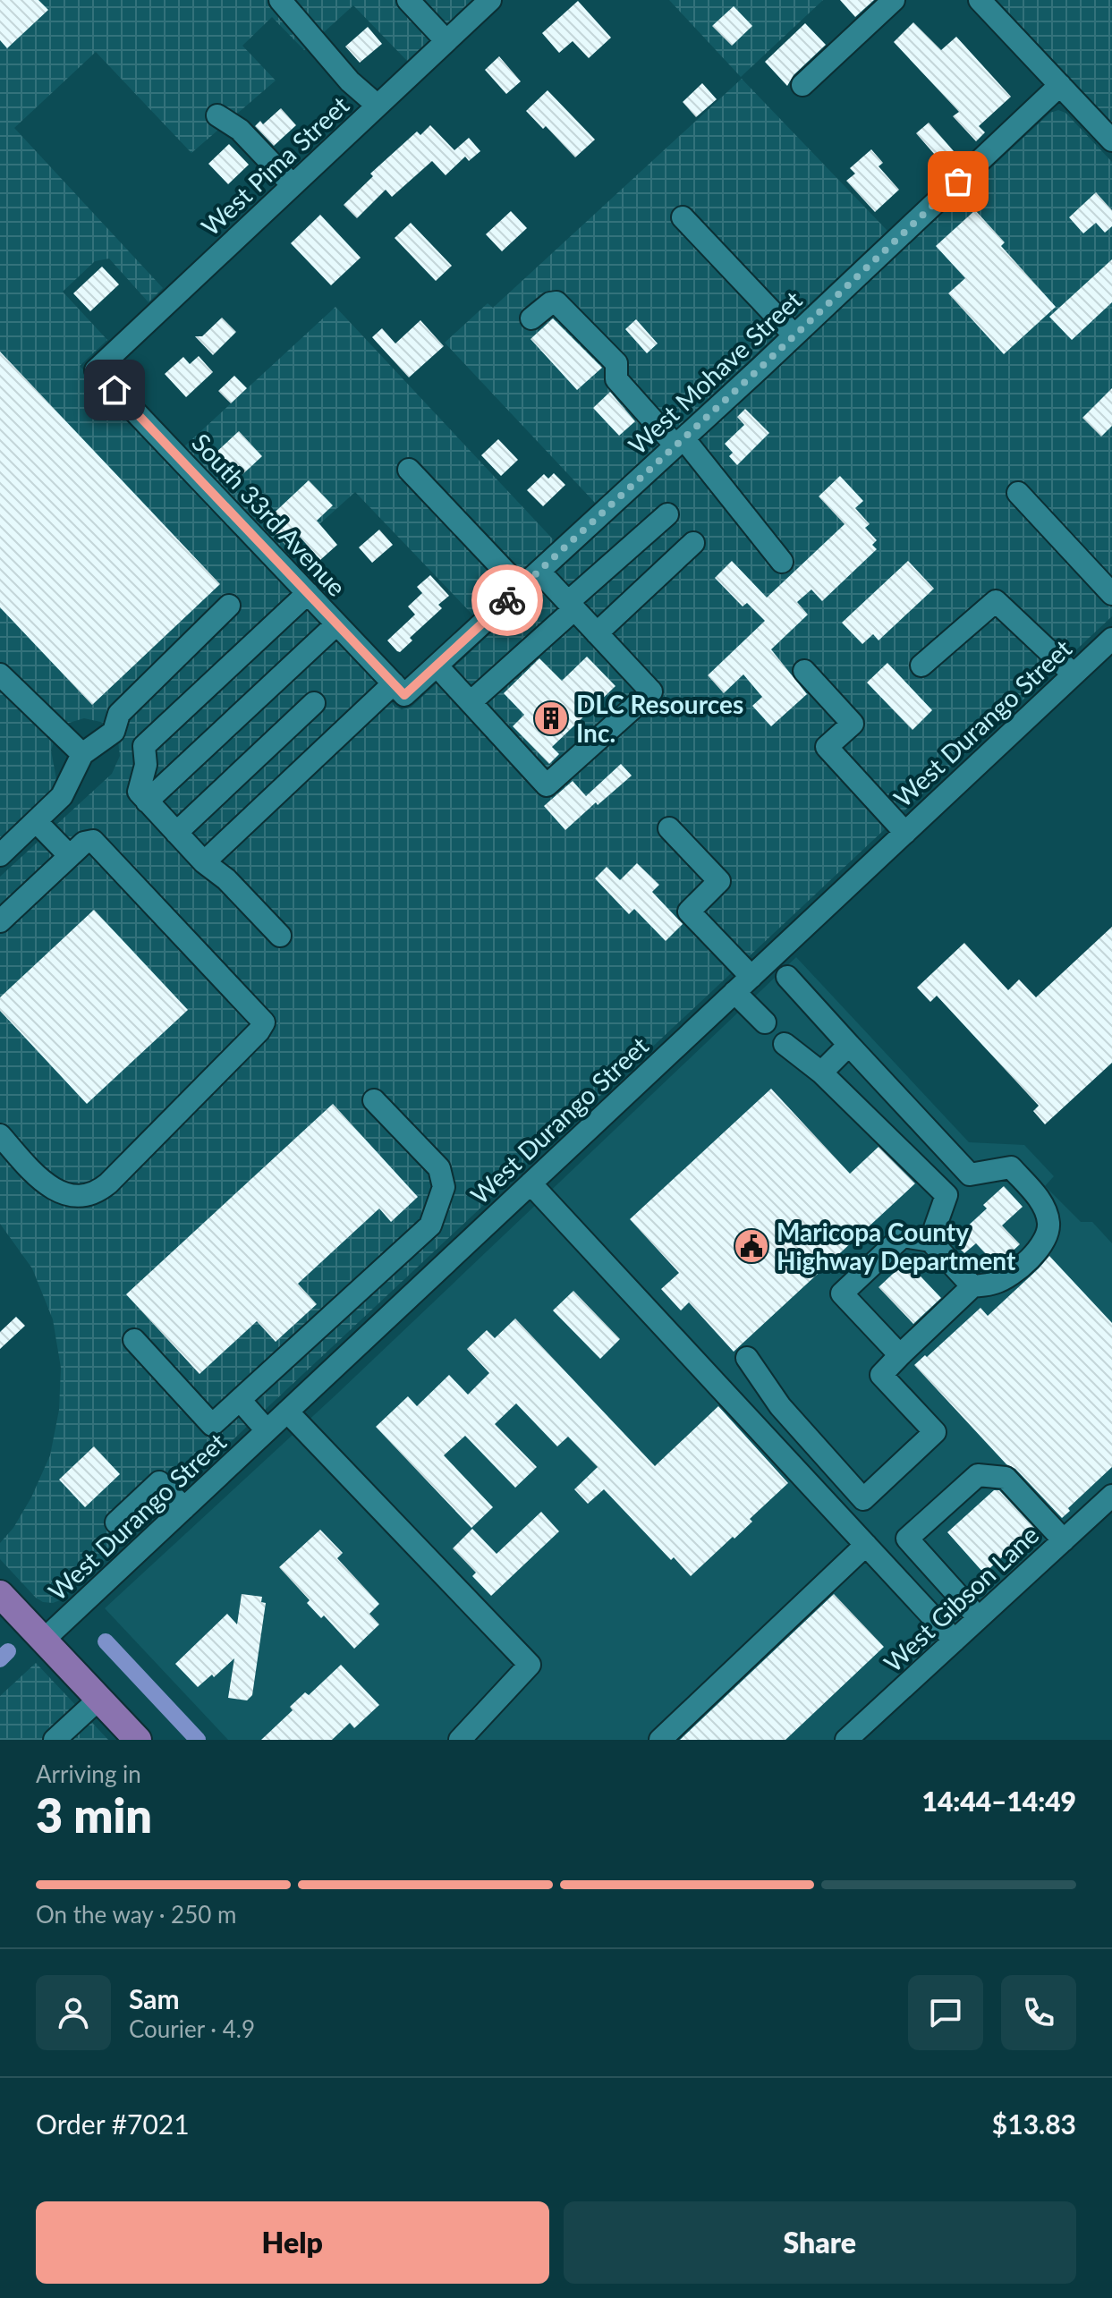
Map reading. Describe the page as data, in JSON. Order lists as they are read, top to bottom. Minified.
{"streets":{"street":["West Pima Street","West Mohave Street","South 33rd Avenue","West Durango Street","West Gibson Lane"]},"crossings":[["West Pima Street","South 33rd Avenue"],["West Mohave Street","South 33rd Avenue"]],"places":{"building":["DLC Resources Inc."],"public building":["Maricopa County Highway Department"]},"page":{"heading":["3 min","Arriving in","14:44–14:49"],"panel":["Sam","Courier · 4.9","Order #7021","$13.83"],"bar":"On the way · 250 m","buttons":["Help","Share"]}}
